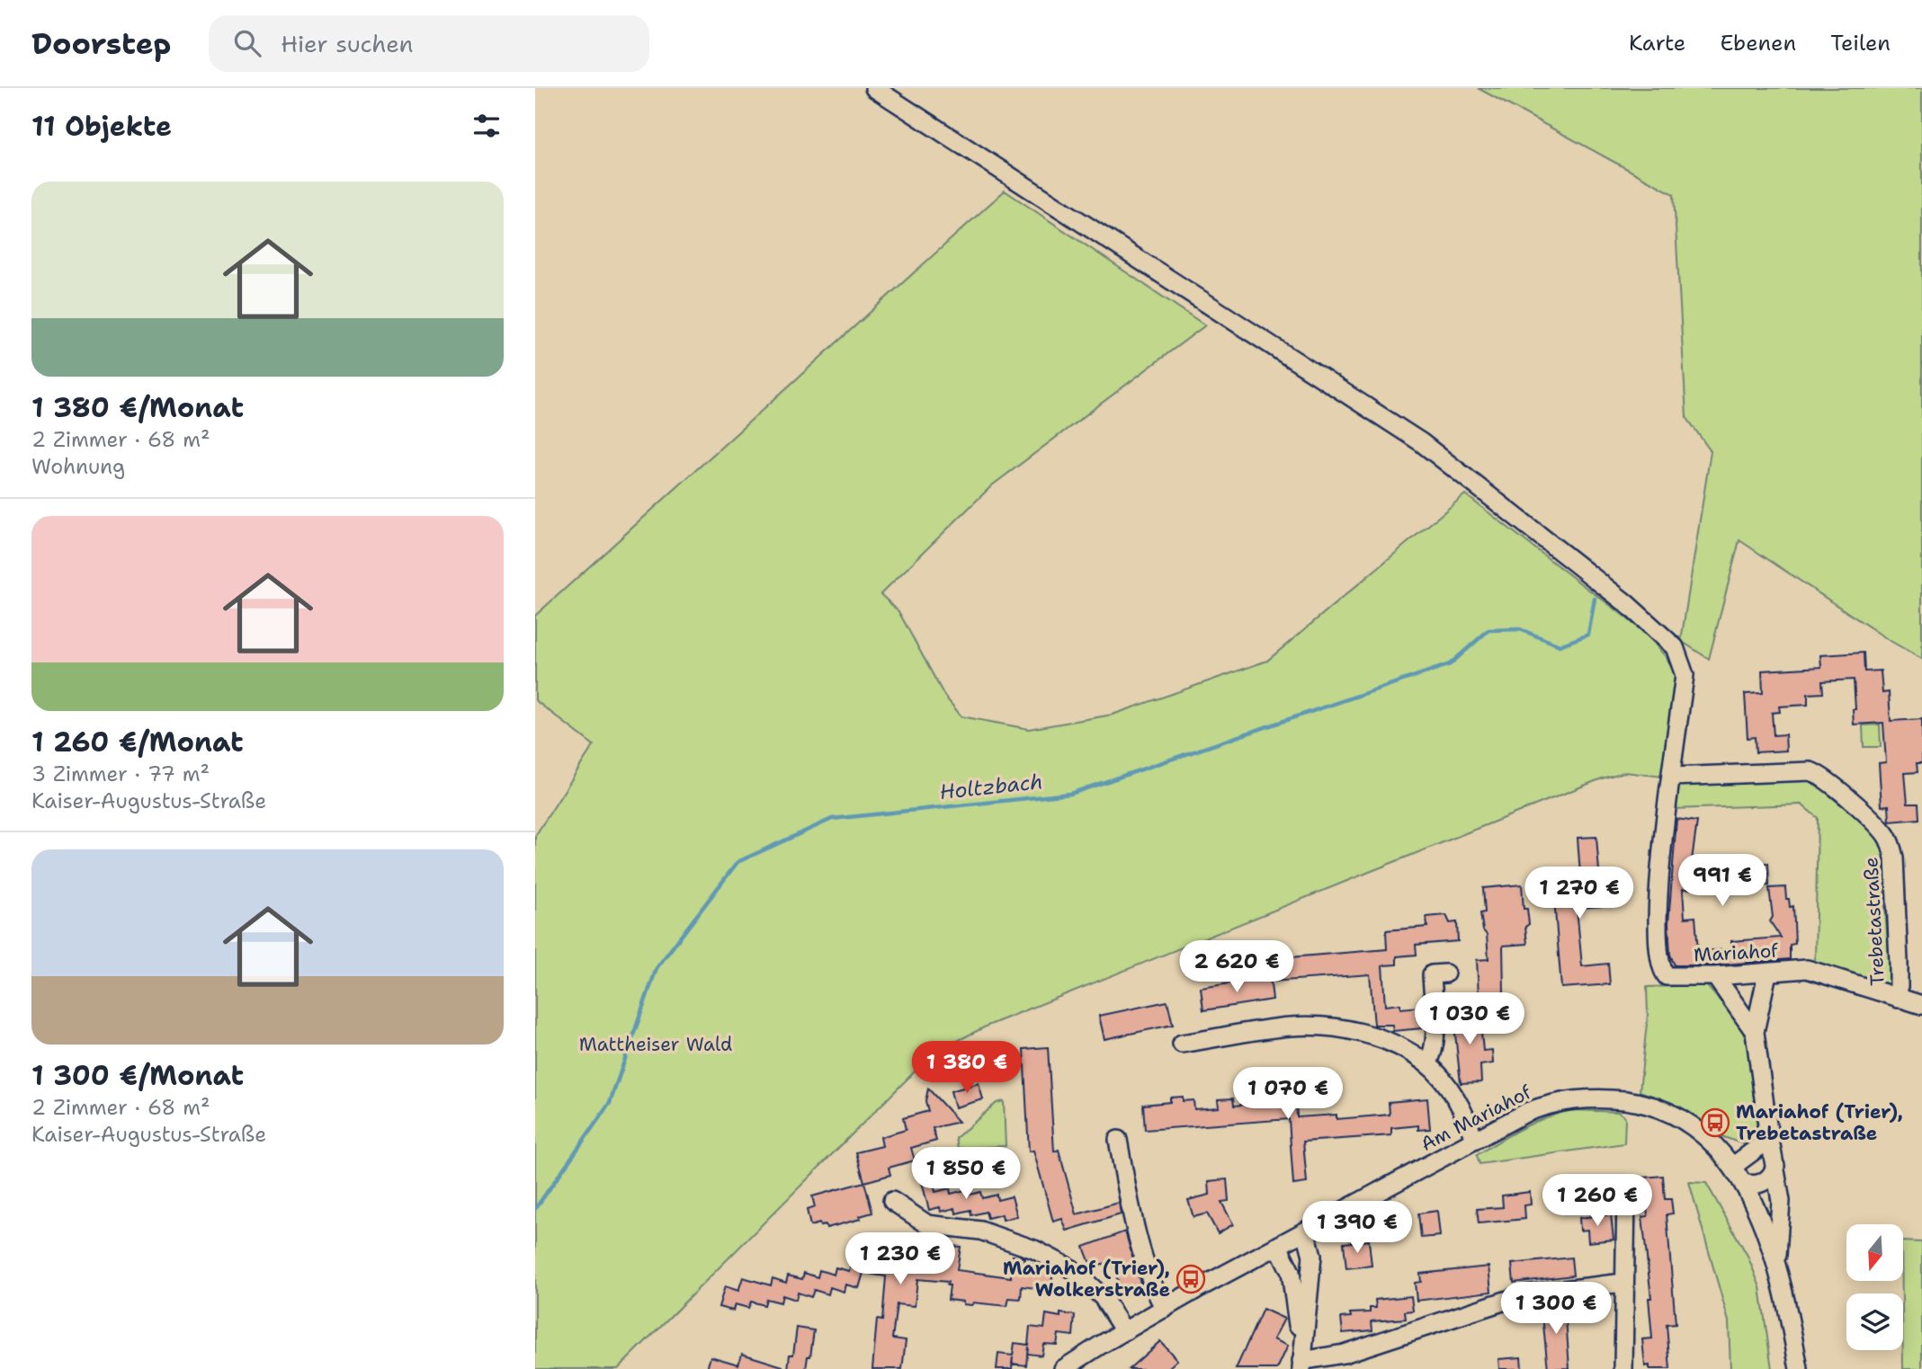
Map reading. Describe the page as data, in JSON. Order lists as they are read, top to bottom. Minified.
{"streets":{"street":["Trebetastraße","Mariahof","Am Mariahof"]},"crossings":[["Trebetastraße","Mariahof"]],"water":["Holtzbach"],"parks":["Mattheiser Wald"],"places":{"bus stop":["Mariahof (Trier), Trebetastraße","Mariahof (Trier), Wolkerstraße"]},"north":"bottom","page":{"header":"Doorstep","search":"Hier suchen","nav":["Karte","Ebenen","Teilen"],"heading":"11 Objekte","list":[{"name":"1 380 €/Monat","note":"2 Zimmer · 68 m² · Wohnung"},{"name":"1 260 €/Monat","note":"3 Zimmer · 77 m² · Kaiser-Augustus-Straße"},{"name":"1 300 €/Monat","note":"2 Zimmer · 68 m² · Kaiser-Augustus-Straße"}],"price":["991 €","1 270 €","2 620 €","1 030 €","1 380 €","1 070 €","1 850 €","1 260 €","1 390 €","1 230 €","1 300 €"]}}
